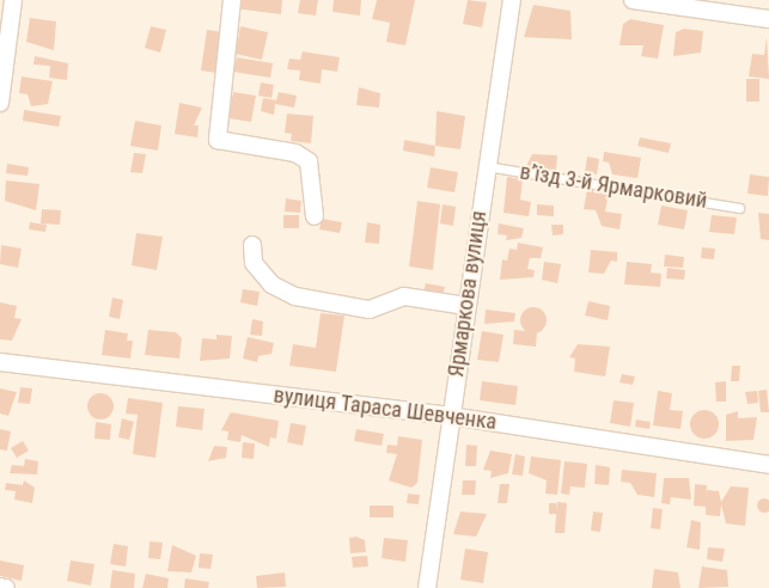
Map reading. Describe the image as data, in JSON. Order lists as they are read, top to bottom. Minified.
{"streets":{"street":["Ярмаркова вулиця","вулиця Тараса Шевченка"],"lane":["в’їзд 3-й Ярмарковий"]},"crossings":[["в’їзд 3-й Ярмарковий","Ярмаркова вулиця"],["Ярмаркова вулиця","вулиця Тараса Шевченка"]]}
